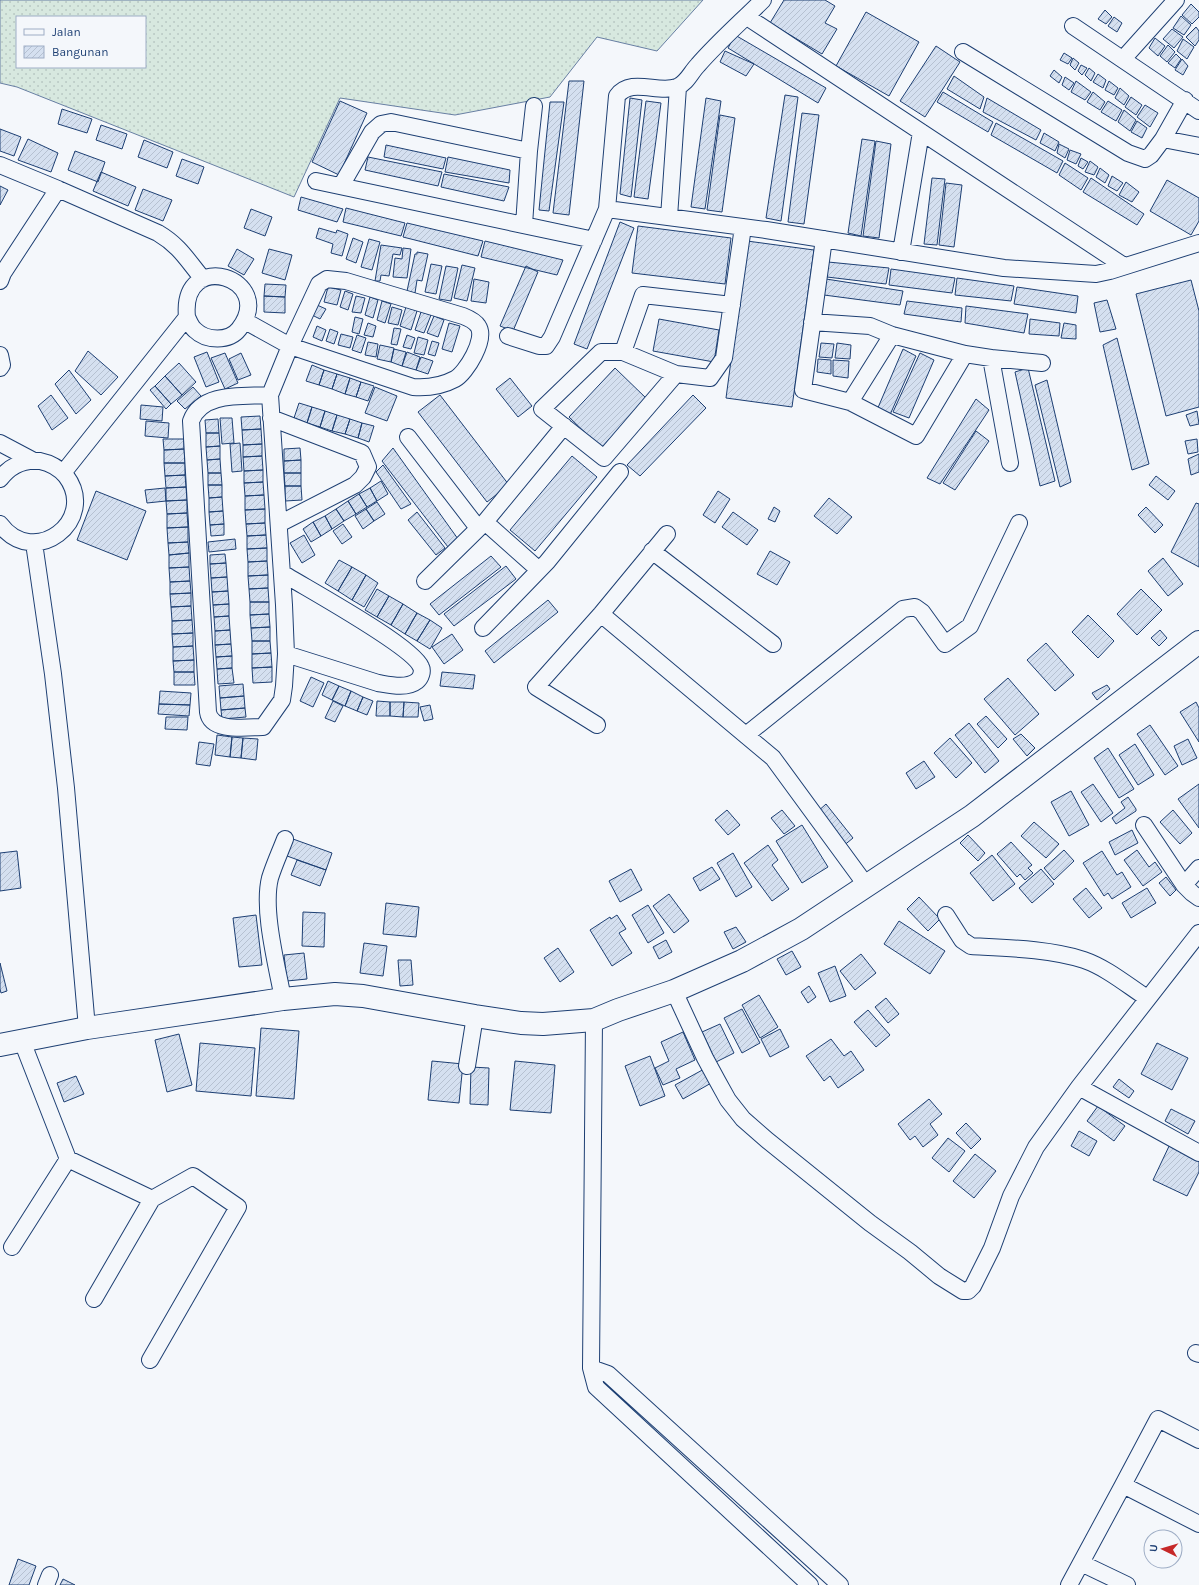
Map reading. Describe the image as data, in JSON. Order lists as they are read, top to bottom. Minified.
{"legend":["Jalan","Bangunan"],"north":"left"}
